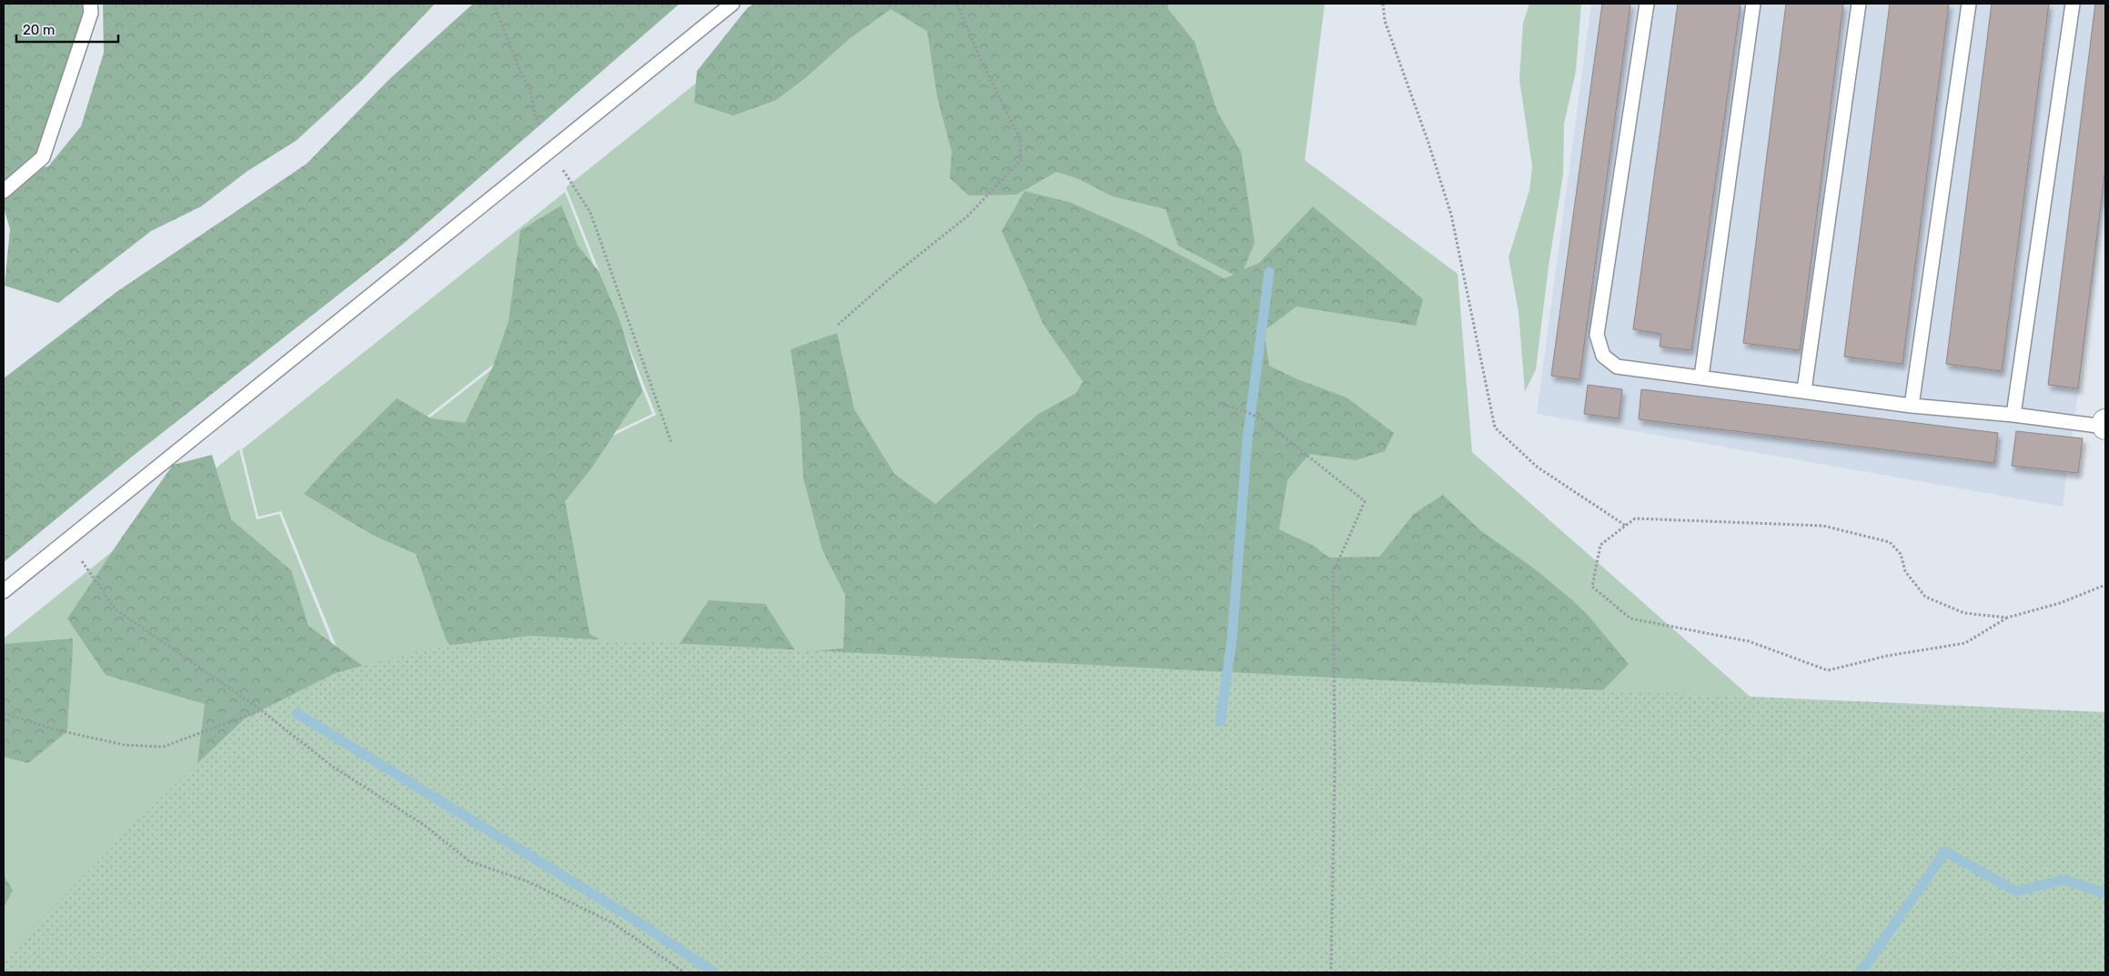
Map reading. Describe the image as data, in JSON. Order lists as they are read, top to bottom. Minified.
{"scale_bar":"20 m"}
